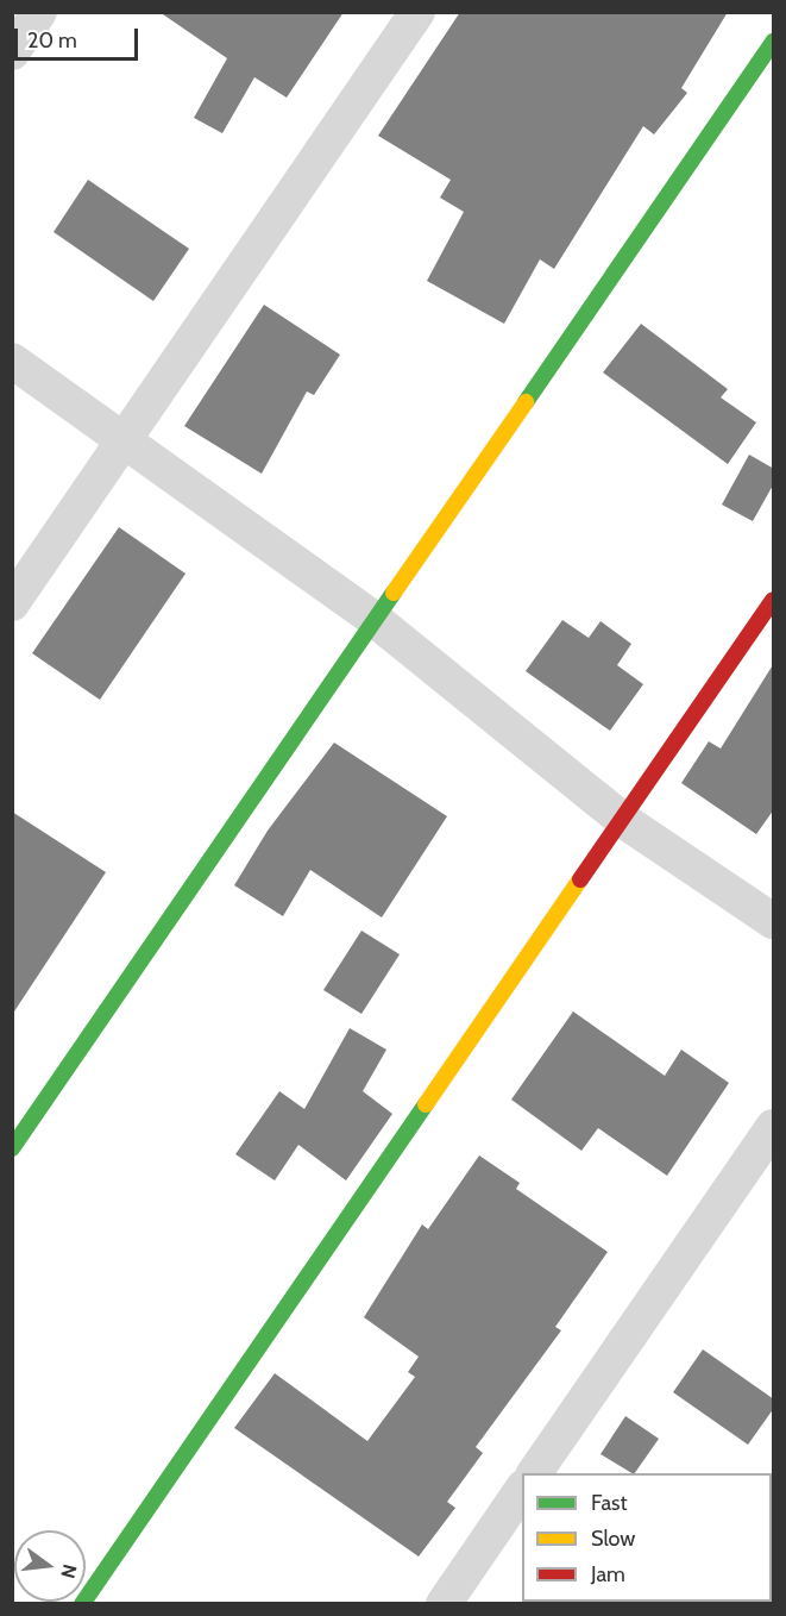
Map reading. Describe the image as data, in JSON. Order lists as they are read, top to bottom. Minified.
{"legend":["Fast","Slow","Jam"],"scale_bar":"20 m","north":"right"}
